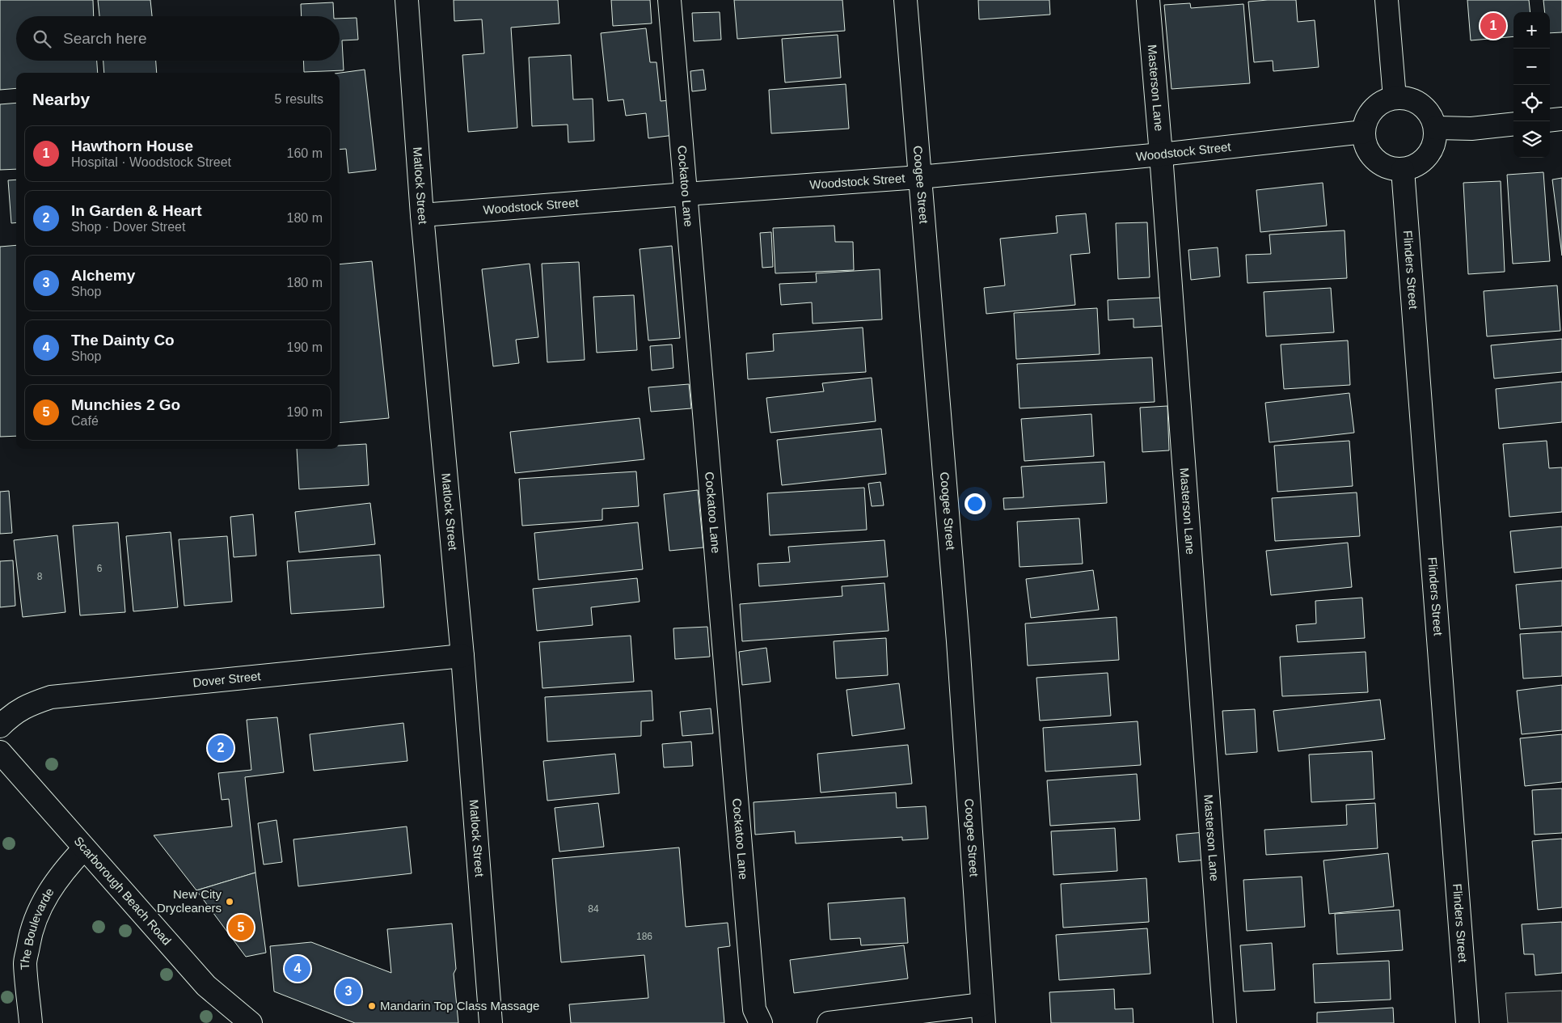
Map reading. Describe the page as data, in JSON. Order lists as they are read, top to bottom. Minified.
{"streets":{"street":["Masterson Lane","Woodstock Street","Matlock Street","Coogee Street","Cockatoo Lane","Flinders Street","Dover Street","Scarborough Beach Road","The Boulevarde"]},"crossings":[["Masterson Lane","Woodstock Street"],["Woodstock Street","Matlock Street"],["Woodstock Street","Coogee Street"],["Woodstock Street","Cockatoo Lane"],["Woodstock Street","Flinders Street"],["Matlock Street","Dover Street"],["Scarborough Beach Road","The Boulevarde"]],"places":["New City Drycleaners","Mandarin Top Class Massage"],"house_numbers":["6","8","84","186"],"page":{"pins":["1","2","5","4","3"],"map_buttons":["+","−"],"search":"Search here","heading":["Nearby","5 results"],"list":[{"mark":"1","name":"Hawthorn House","note":"Hospital · Woodstock Street","value":"160 m"},{"mark":"2","name":"In Garden & Heart","note":"Shop · Dover Street","value":"180 m"},{"mark":"3","name":"Alchemy","note":"Shop","value":"180 m"},{"mark":"4","name":"The Dainty Co","note":"Shop","value":"190 m"},{"mark":"5","name":"Munchies 2 Go","note":"Café","value":"190 m"}]}}
